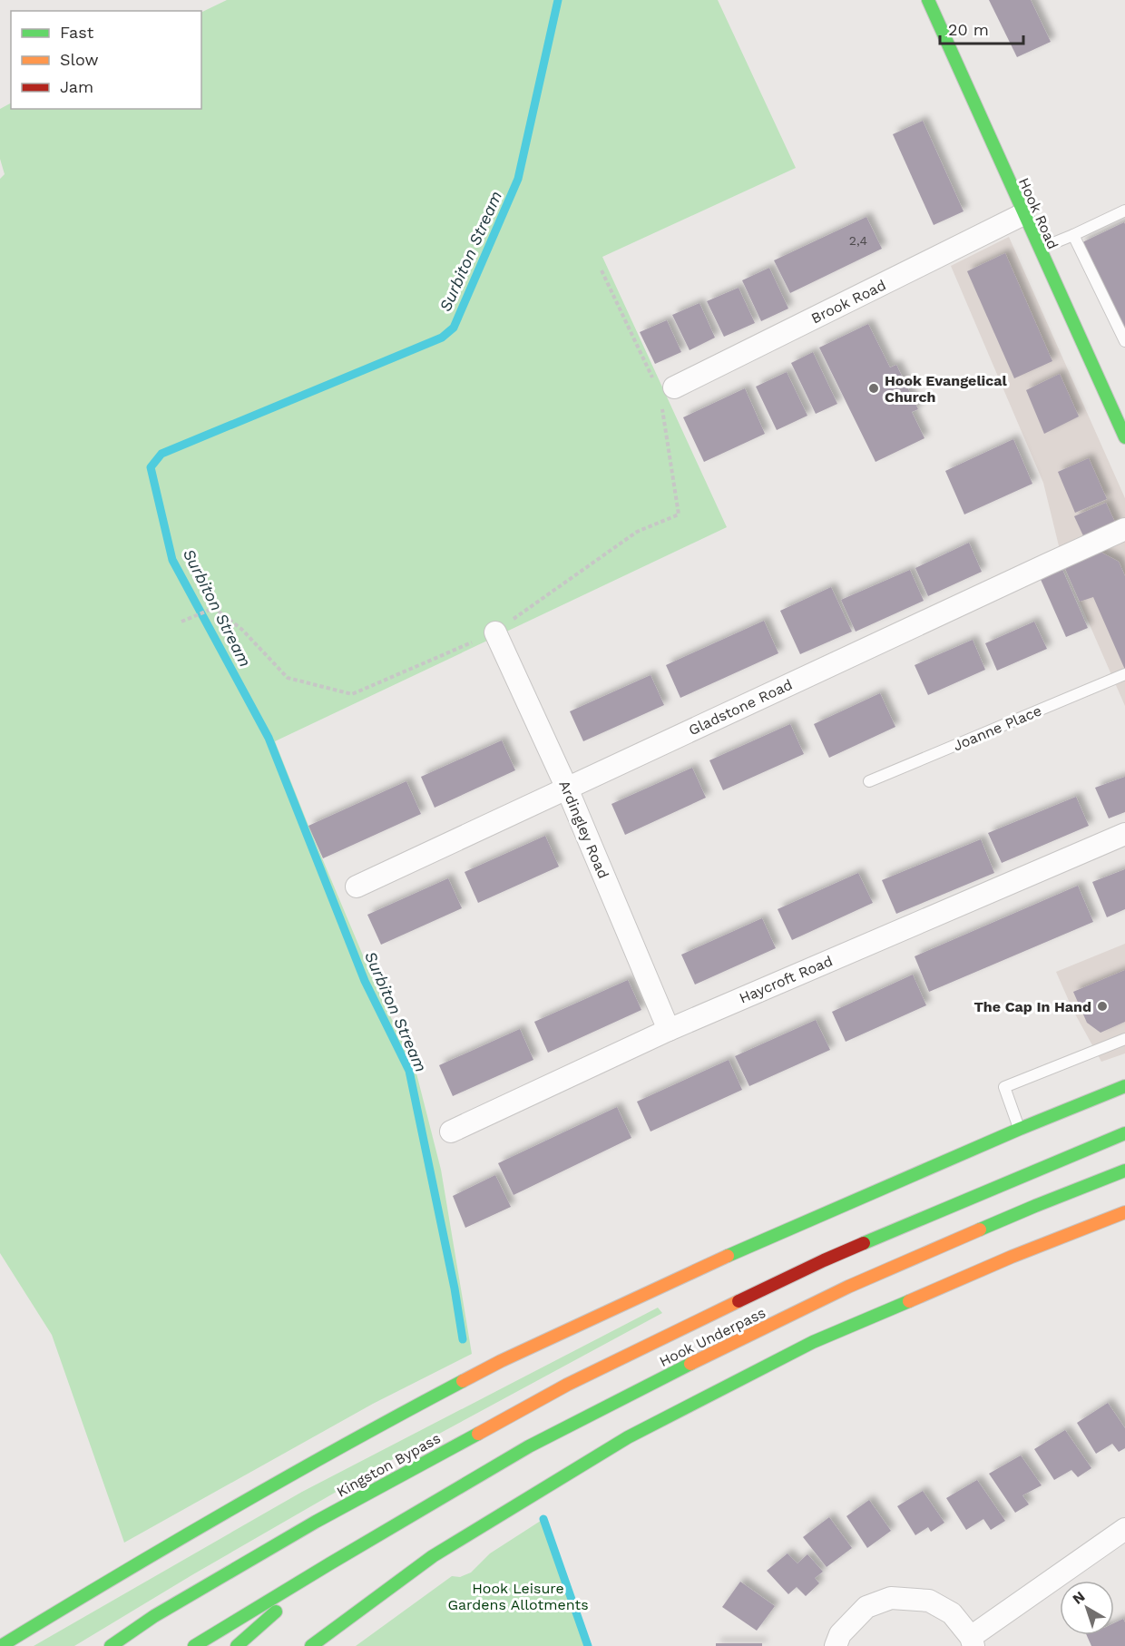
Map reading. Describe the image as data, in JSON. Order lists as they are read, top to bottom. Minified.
{"streets":{"main road":["Hook Road","Hook Underpass","Kingston Bypass"],"street":["Brook Road","Gladstone Road","Ardingley Road","Haycroft Road"],"lane":["Joanne Place"]},"crossings":[["Hook Road","Brook Road"],["Gladstone Road","Ardingley Road"],["Ardingley Road","Haycroft Road"],["Hook Underpass","Kingston Bypass"]],"water":["Surbiton Stream"],"parks":["Hook Leisure Gardens Allotments"],"places":["Hook Evangelical Church","The Cap In Hand"],"house_numbers":["2,4"],"legend":["Fast","Slow","Jam"],"scale_bar":"20 m","north":"top left"}
